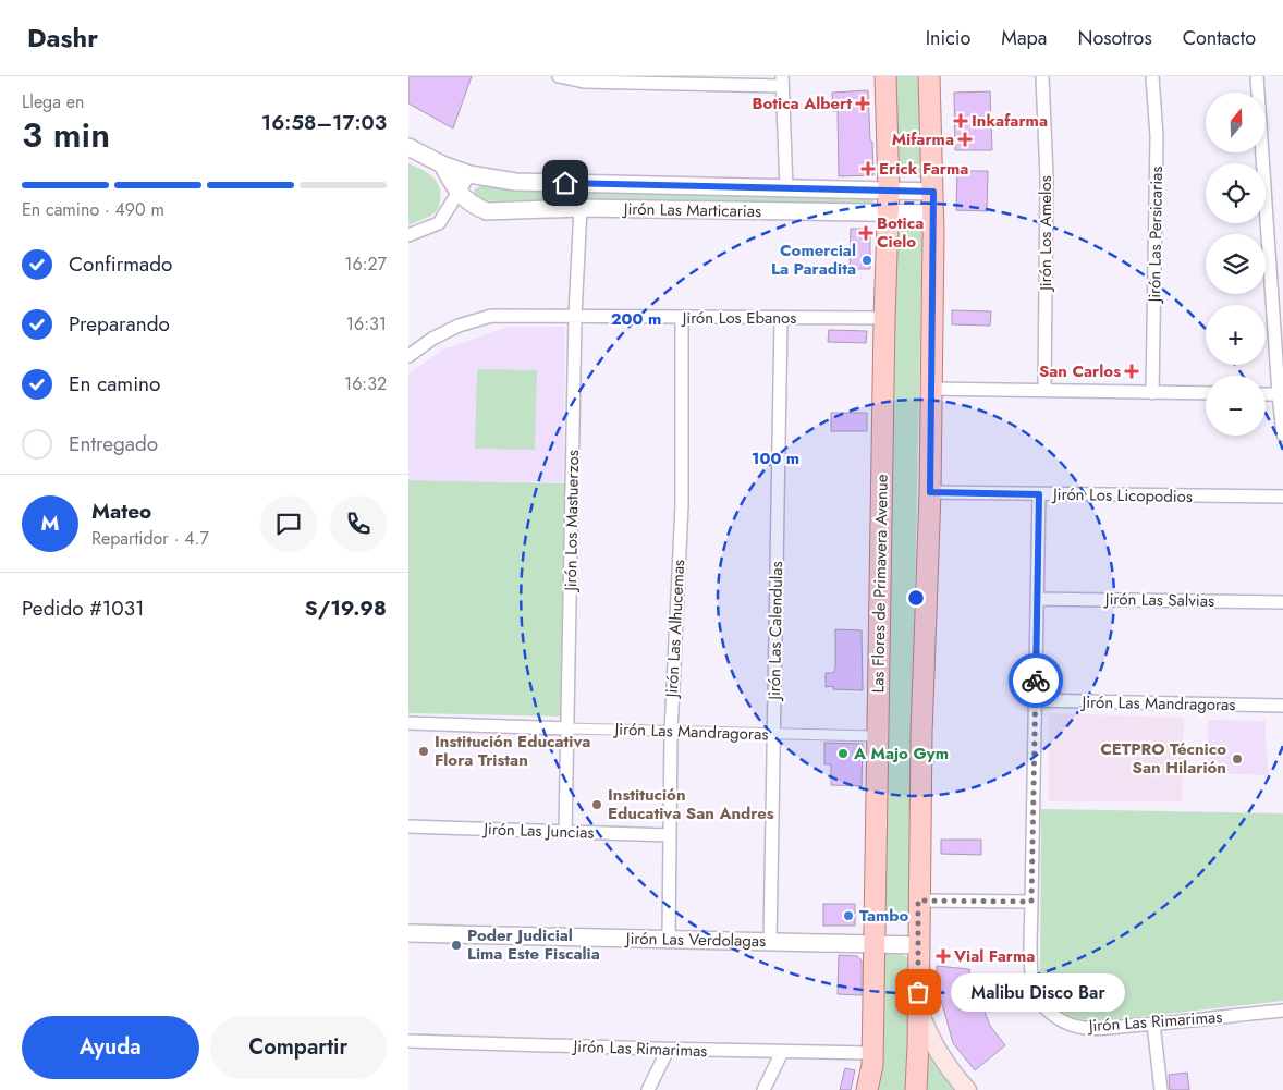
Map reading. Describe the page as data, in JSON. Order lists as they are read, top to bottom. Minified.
{"streets":{"main road":["Las Flores de Primavera Avenue"],"street":["Jirón Las Marticarias","Jirón Los Amelos","Jirón Las Persicarias","Jirón Los Ebanos","Jirón Los Licopodios","Jirón Los Mastuerzos","Jirón Las Salvias","Jirón Las Alhucemas","Jirón Las Calendulas","Jirón Las Mandragoras","Jirón Las Juncias","Jirón Las Verdolagas","Jirón Las Rimarimas"]},"crossings":[["Jirón Las Marticarias","Jirón Los Mastuerzos"],["Jirón Las Marticarias","Las Flores de Primavera Avenue"],["Jirón Los Ebanos","Jirón Los Mastuerzos"],["Jirón Los Ebanos","Las Flores de Primavera Avenue"],["Jirón Los Ebanos","Jirón Las Alhucemas"],["Jirón Los Ebanos","Jirón Las Calendulas"],["Jirón Los Licopodios","Jirón Las Rimarimas"],["Jirón Los Mastuerzos","Jirón Las Mandragoras"],["Jirón Los Mastuerzos","Jirón Las Juncias"],["Las Flores de Primavera Avenue","Jirón Las Mandragoras"],["Las Flores de Primavera Avenue","Jirón Las Verdolagas"],["Las Flores de Primavera Avenue","Jirón Las Rimarimas"],["Jirón Las Salvias","Jirón Las Rimarimas"],["Jirón Las Alhucemas","Jirón Las Mandragoras"],["Jirón Las Alhucemas","Jirón Las Juncias"],["Jirón Las Alhucemas","Jirón Las Verdolagas"],["Jirón Las Calendulas","Jirón Las Mandragoras"],["Jirón Las Calendulas","Jirón Las Verdolagas"],["Jirón Las Mandragoras","Jirón Las Rimarimas"]],"places":{"health":["Botica Albert","Inkafarma","Mifarma","Erick Farma","Botica Cielo","San Carlos","Vial Farma"],"other":["Comercial La Paradita","Institución Educativa Flora Tristan","A Majo Gym","CETPRO Técnico San Hilarión","Institución Educativa San Andres","Tambo","Poder Judicial Lima Este Fiscalia","Malibu Disco Bar"]},"north":"top","page":{"header":"Dashr","nav":["Inicio","Mapa","Nosotros","Contacto"],"heading":["3 min","Llega en","16:58–17:03"],"panel":["Mateo","Repartidor · 4.7","Pedido #1031","S/19.98"],"map_buttons":["+","−"],"bar":"En camino · 490 m","list":[["Confirmado","16:27"],["Preparando","16:31"],["En camino","16:32"],"Entregado"],"round":"M","bubble":"Malibu Disco Bar","buttons":["Ayuda","Compartir"]},"rings":["200 m","100 m"]}
